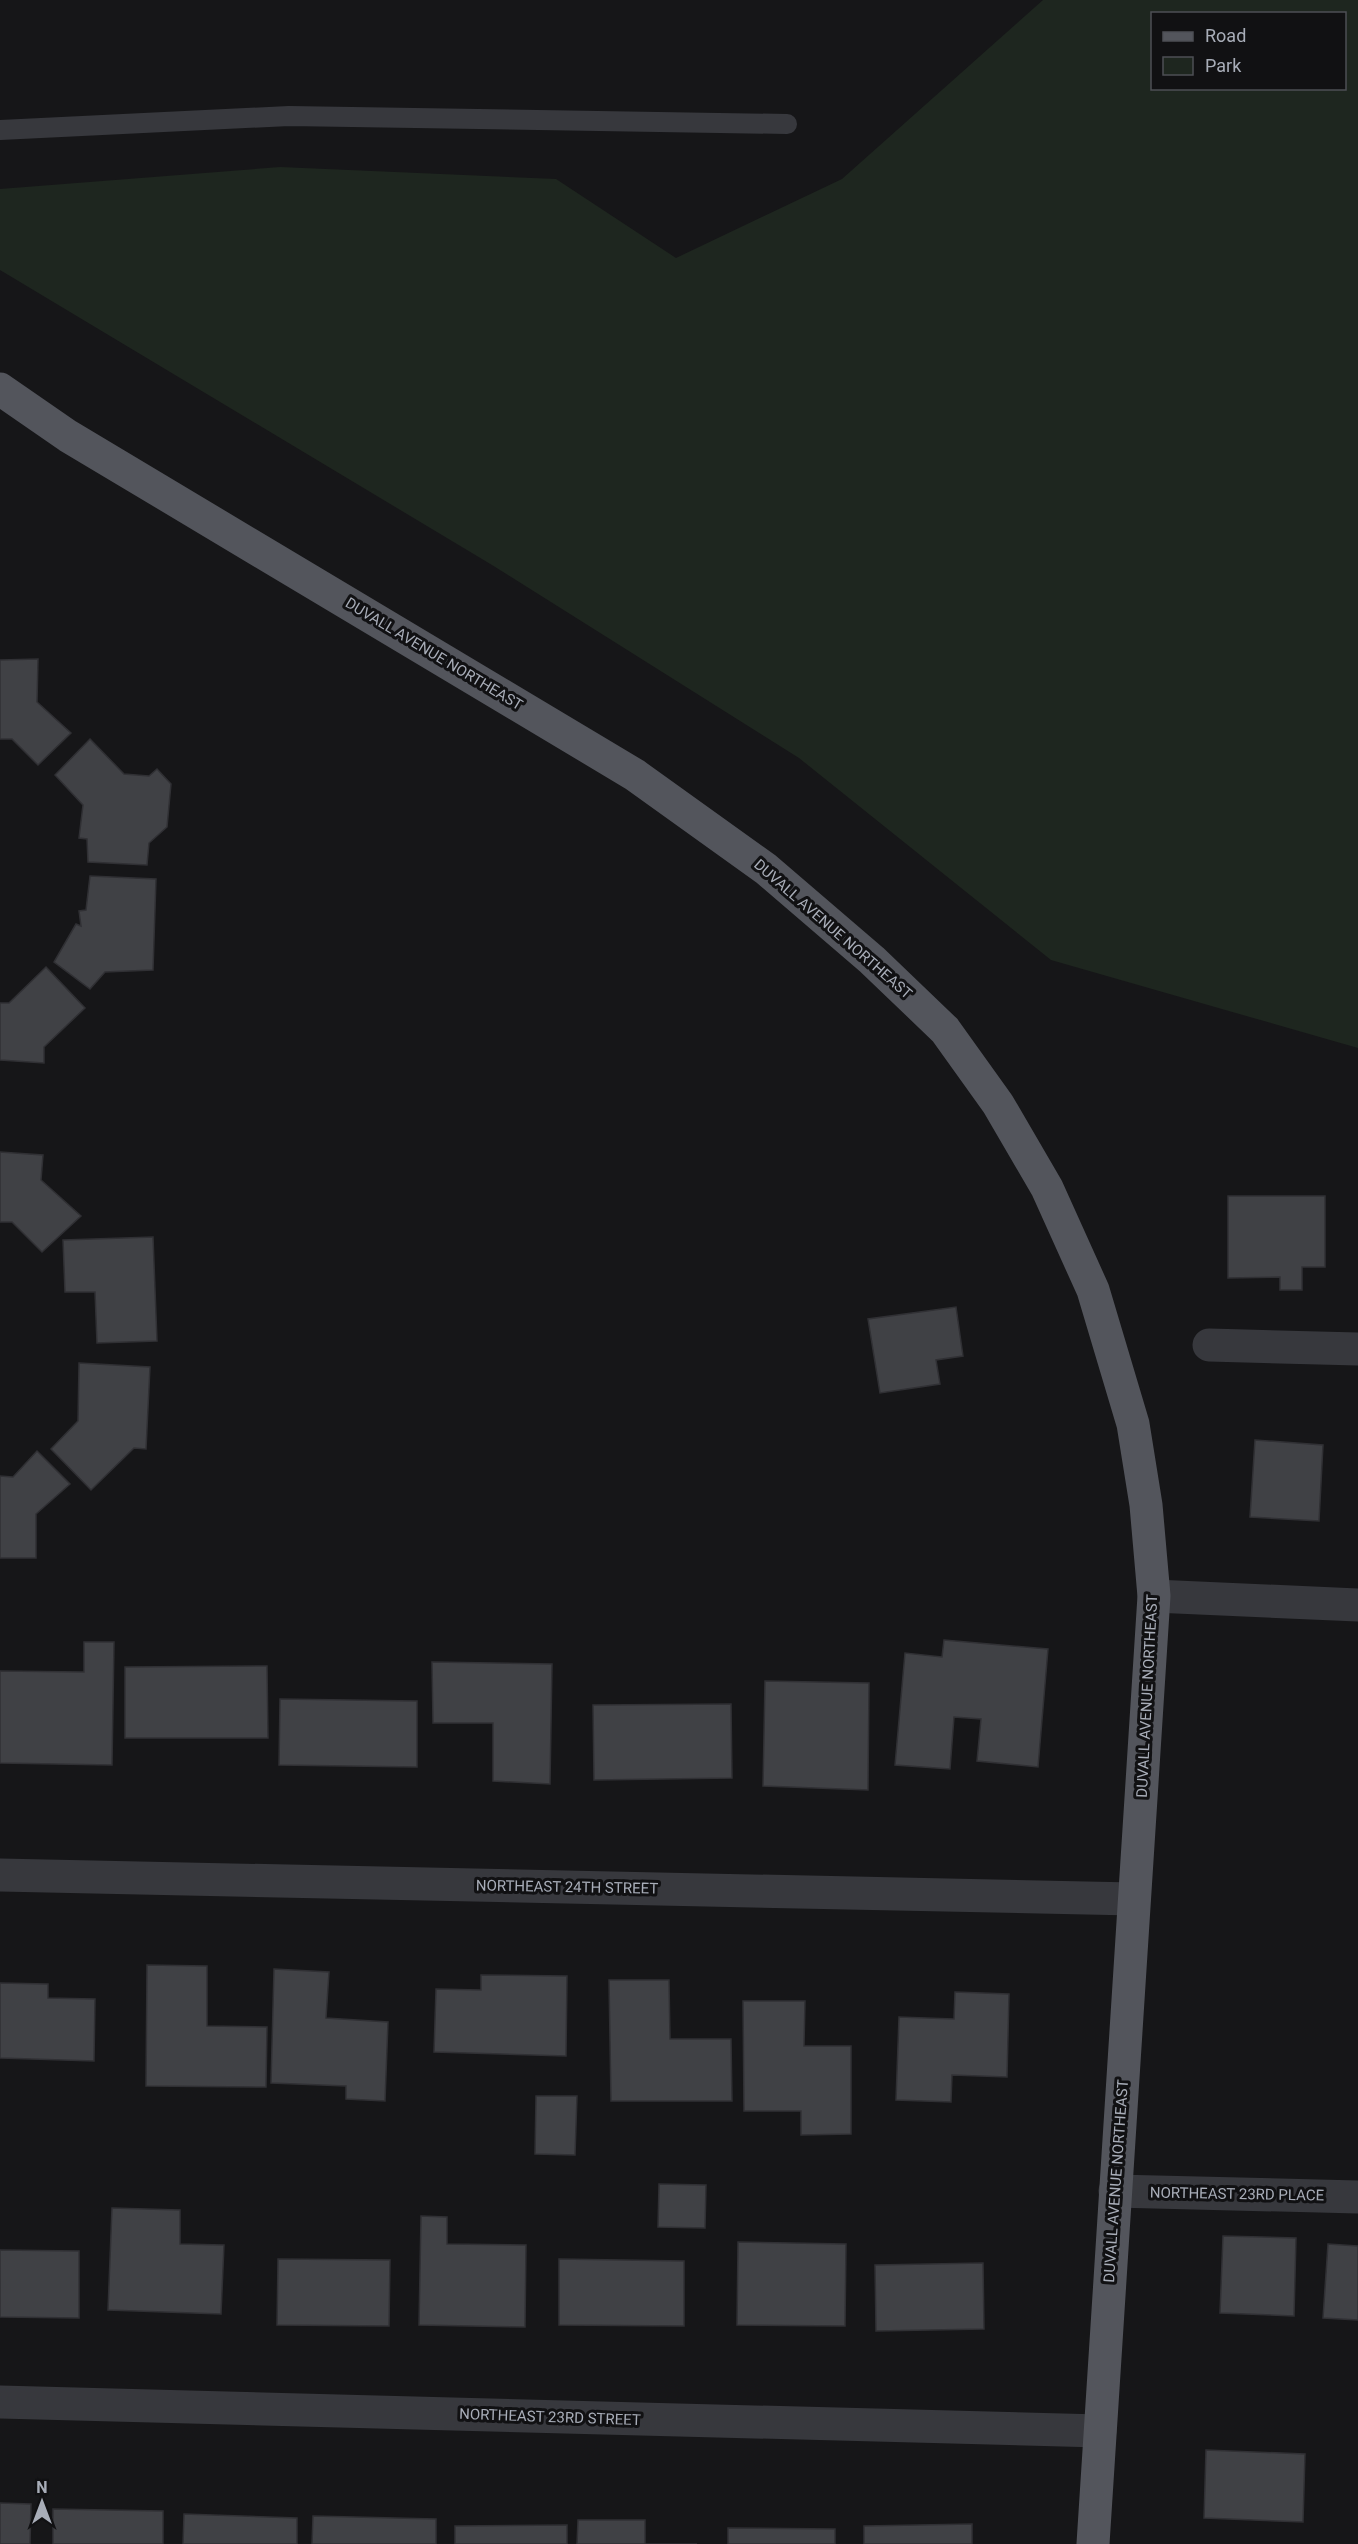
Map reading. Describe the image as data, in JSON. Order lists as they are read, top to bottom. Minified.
{"streets":{"main road":["DUVALL AVENUE NORTHEAST"],"street":["NORTHEAST 24TH STREET","NORTHEAST 23RD PLACE","NORTHEAST 23RD STREET"]},"crossings":[["DUVALL AVENUE NORTHEAST","NORTHEAST 24TH STREET"],["DUVALL AVENUE NORTHEAST","NORTHEAST 23RD PLACE"],["DUVALL AVENUE NORTHEAST","NORTHEAST 23RD STREET"]],"legend":["Road","Park"],"north":"top"}
